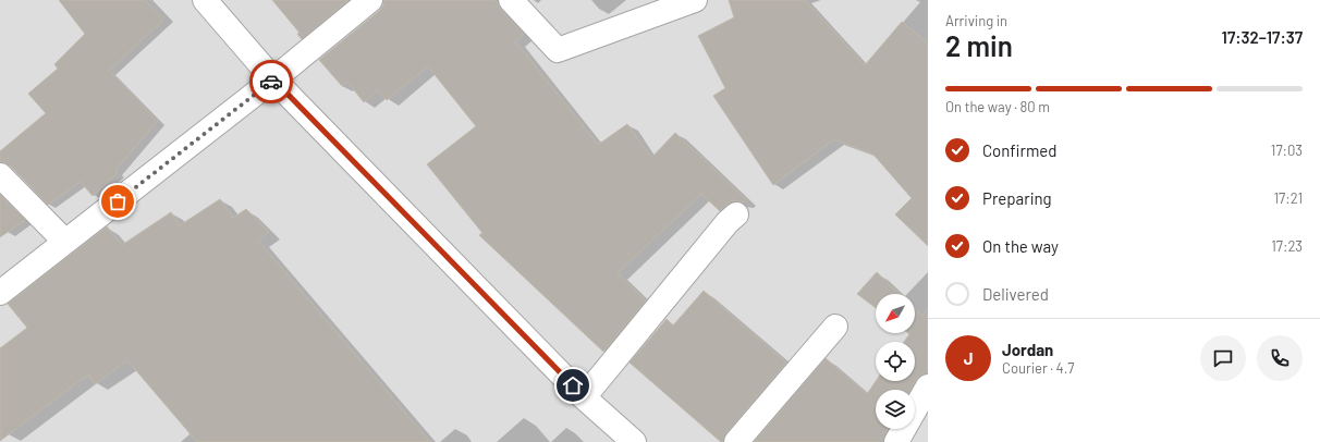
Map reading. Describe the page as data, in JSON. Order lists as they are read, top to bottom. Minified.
{"north":"bottom left","page":{"heading":["2 min","Arriving in","17:32–17:37"],"panel":["Jordan","Courier · 4.7"],"bar":"On the way · 80 m","list":[["Confirmed","17:03"],["Preparing","17:21"],["On the way","17:23"],"Delivered"],"round":"J"}}
